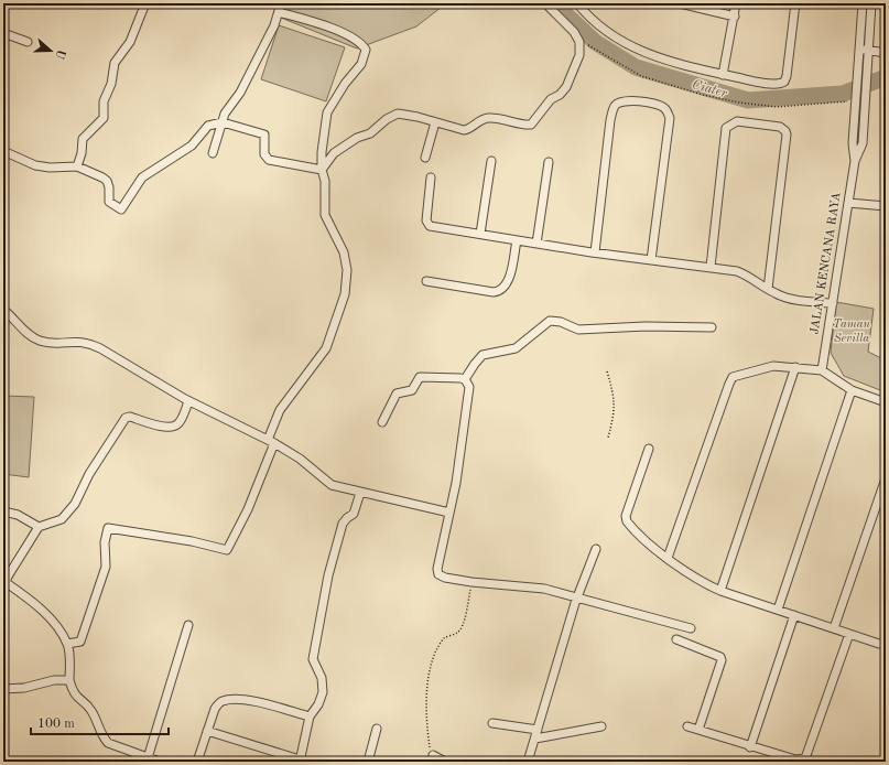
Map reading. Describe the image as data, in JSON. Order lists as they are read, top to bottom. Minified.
{"streets":{"street":["JALAN KENCANA RAYA"]},"water":["Ciater"],"parks":["Taman Sevilla"],"scale_bar":"100 m","north":"right"}
